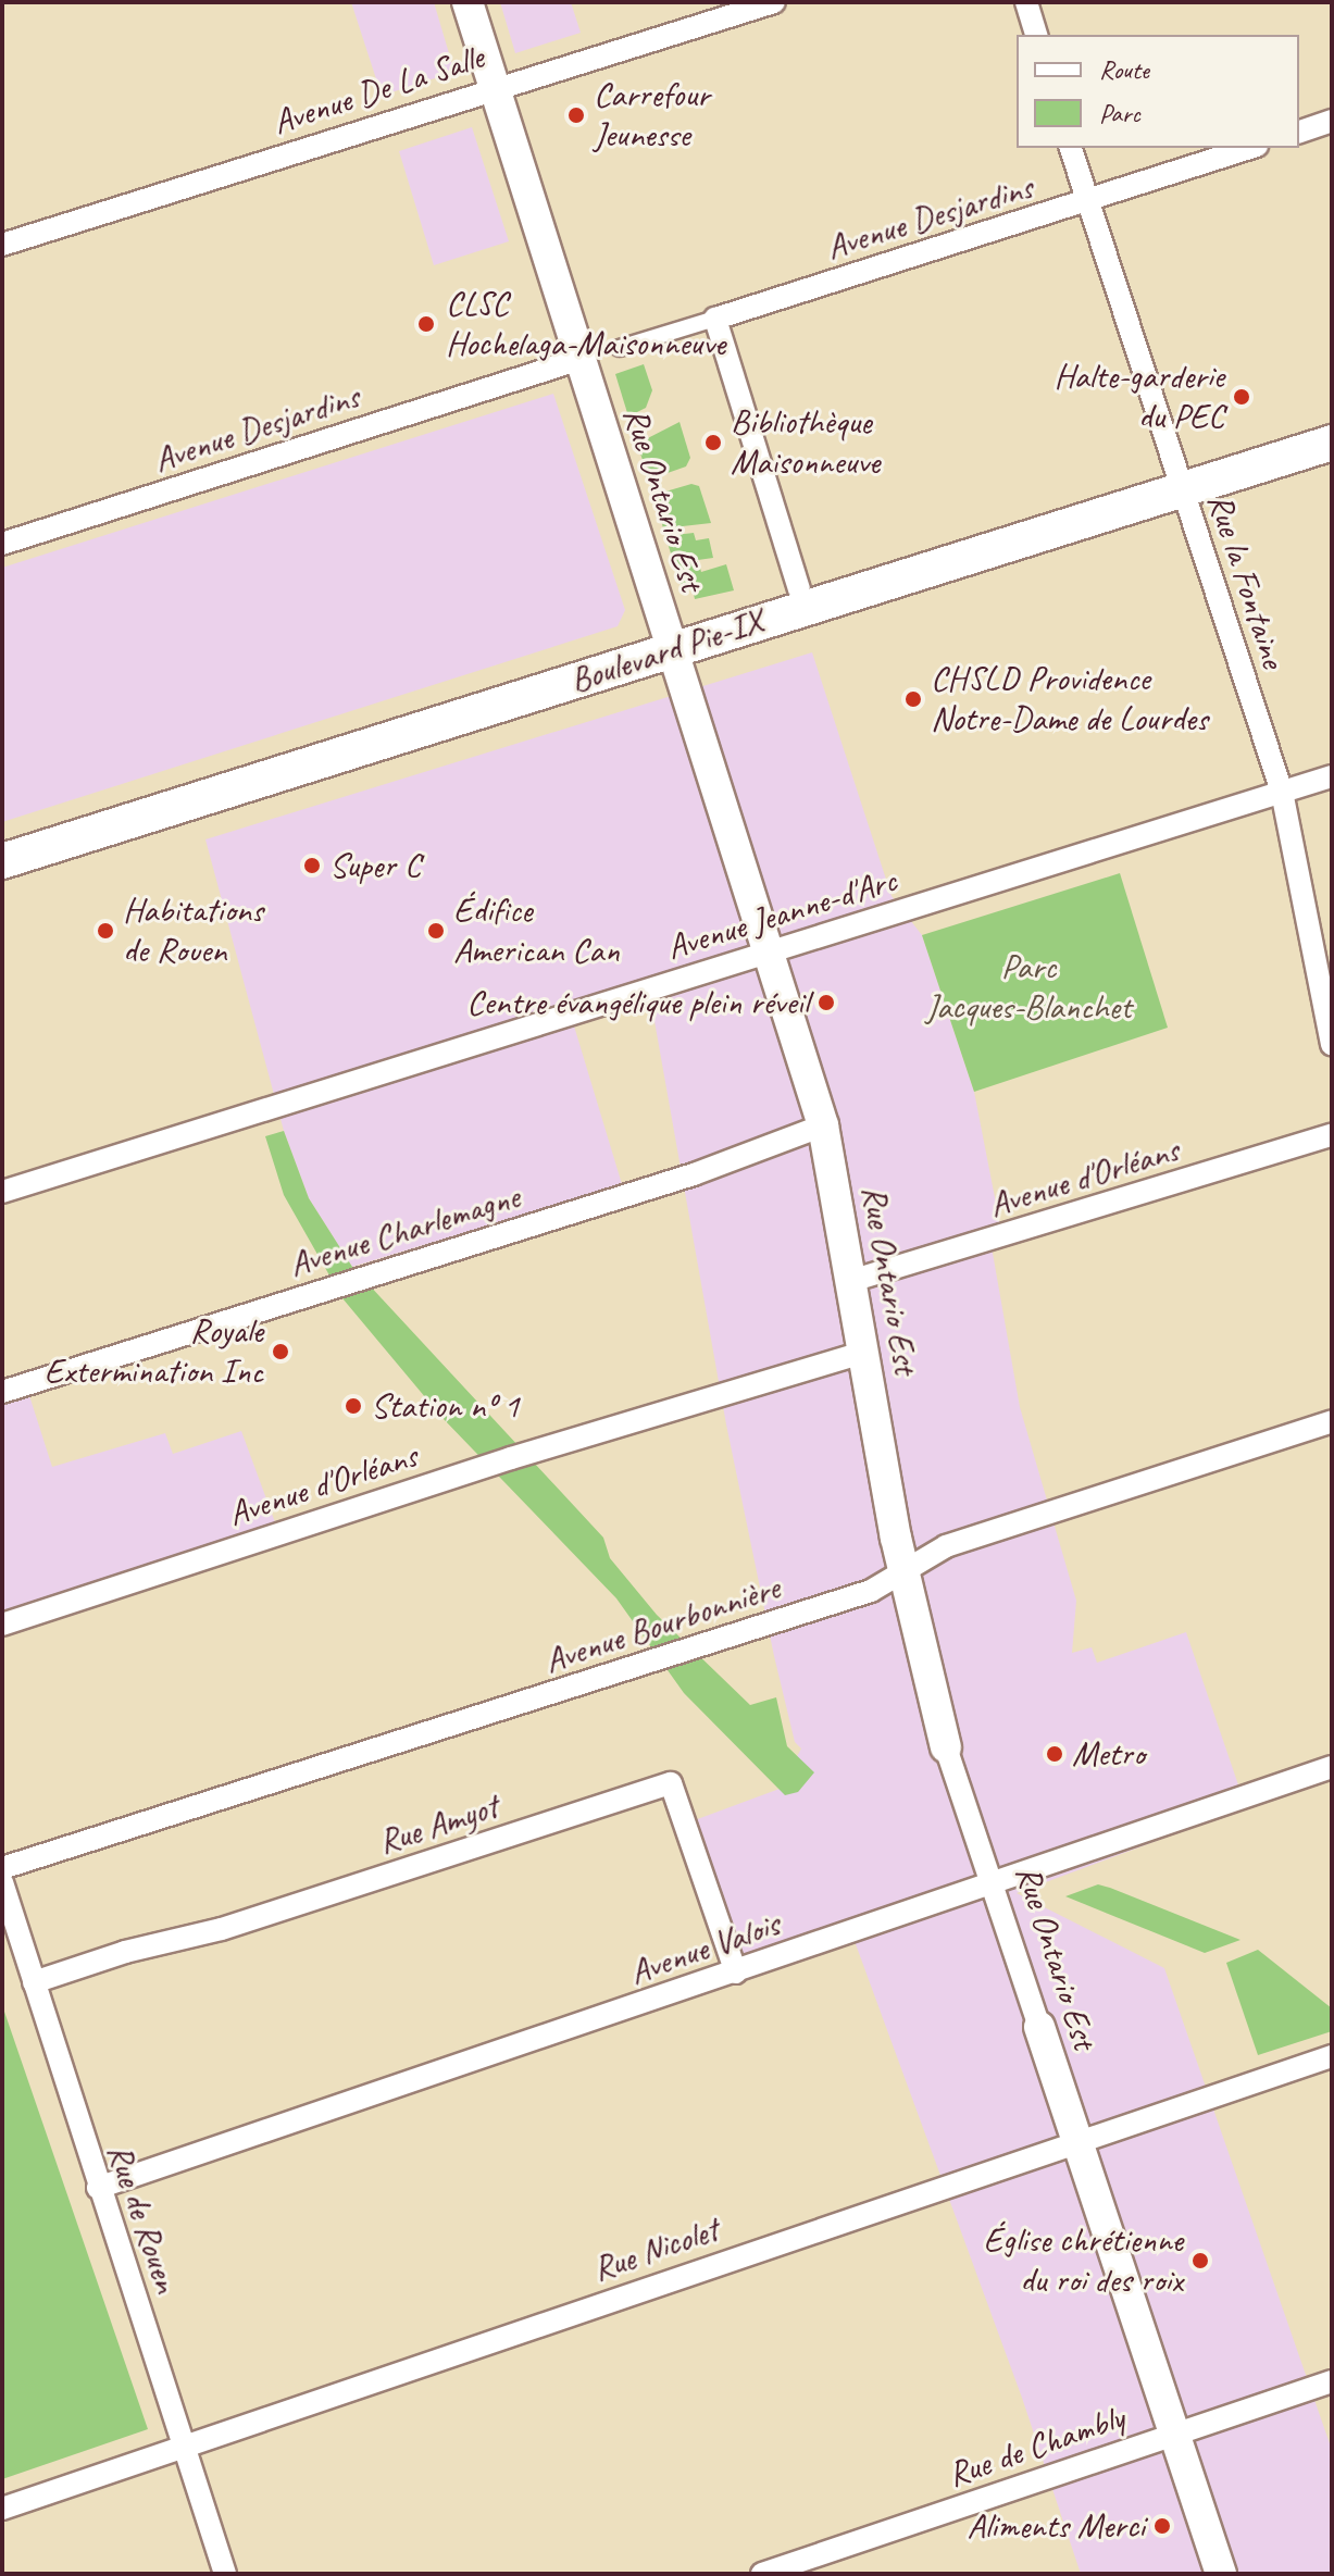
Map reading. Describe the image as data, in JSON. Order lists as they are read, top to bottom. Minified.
{"streets":{"main road":["Rue Ontario Est","Boulevard Pie-IX"],"street":["Avenue De La Salle","Avenue Desjardins","Rue la Fontaine","Avenue Jeanne-d'Arc","Avenue d'Orléans","Avenue Charlemagne","Avenue Bourbonnière","Rue Amyot","Avenue Valois","Rue de Rouen","Rue Nicolet","Rue de Chambly"]},"crossings":[["Avenue De La Salle","Rue Ontario Est"],["Avenue Desjardins","Rue Ontario Est"],["Avenue Desjardins","Rue la Fontaine"],["Rue Ontario Est","Boulevard Pie-IX"],["Rue Ontario Est","Avenue Jeanne-d'Arc"],["Rue Ontario Est","Avenue d'Orléans"],["Rue Ontario Est","Avenue Charlemagne"],["Rue Ontario Est","Avenue Bourbonnière"],["Rue Ontario Est","Avenue Valois"],["Rue Ontario Est","Rue Nicolet"],["Rue Ontario Est","Rue de Chambly"],["Rue la Fontaine","Boulevard Pie-IX"],["Rue la Fontaine","Avenue Jeanne-d'Arc"],["Rue Amyot","Avenue Valois"],["Rue Amyot","Rue de Rouen"],["Avenue Valois","Rue de Rouen"],["Rue de Rouen","Rue Nicolet"]],"parks":["Parc Jacques-Blanchet"],"places":["Carrefour Jeunesse","CLSC Hochelaga-Maisonneuve","Halte-garderie du PEC","Bibliothèque Maisonneuve","CHSLD Providence Notre-Dame de Lourdes","Super C","Habitations de Rouen","Édifice American Can","Centre évangélique plein réveil","Royale Extermination Inc","Station nº 1","Metro","Église chrétienne du roi des roix","Aliments Merci"],"legend":["Route","Parc"]}
